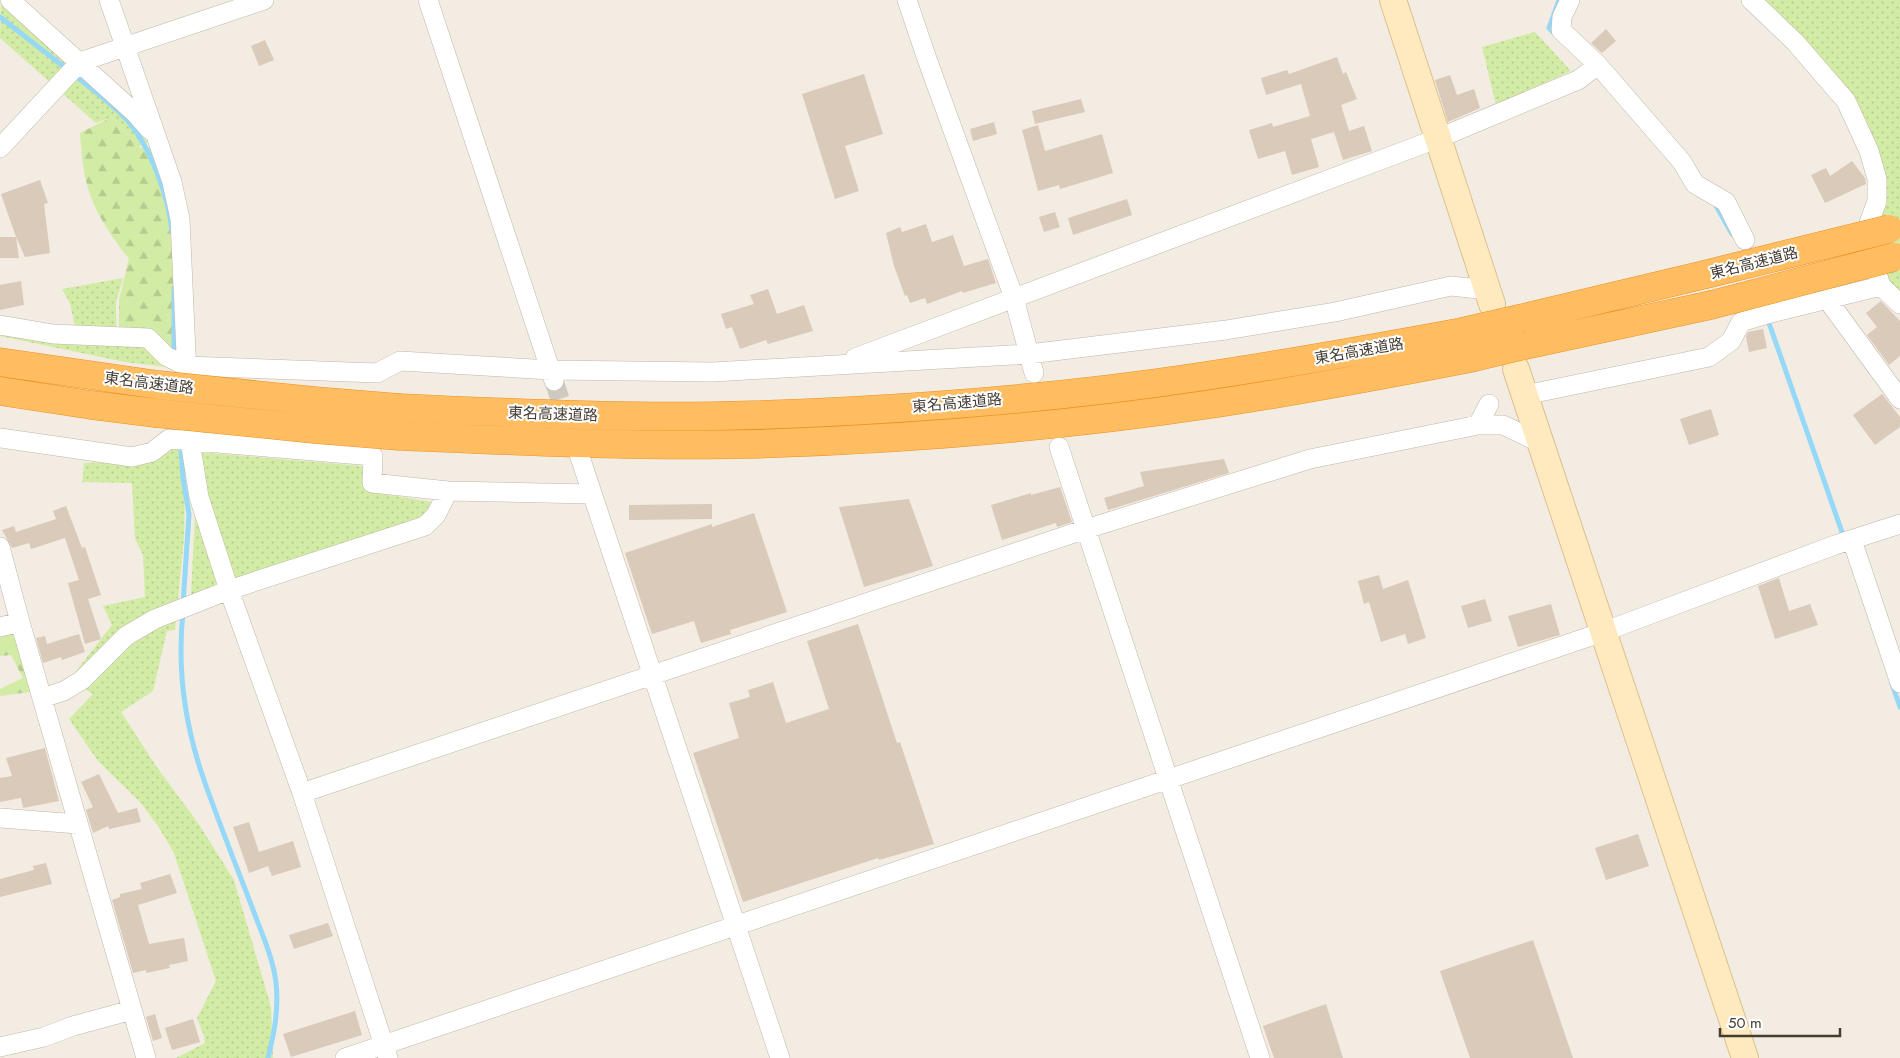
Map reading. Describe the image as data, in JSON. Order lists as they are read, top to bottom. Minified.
{"streets":{"highway":["東名高速道路"]},"scale_bar":"50 m"}
